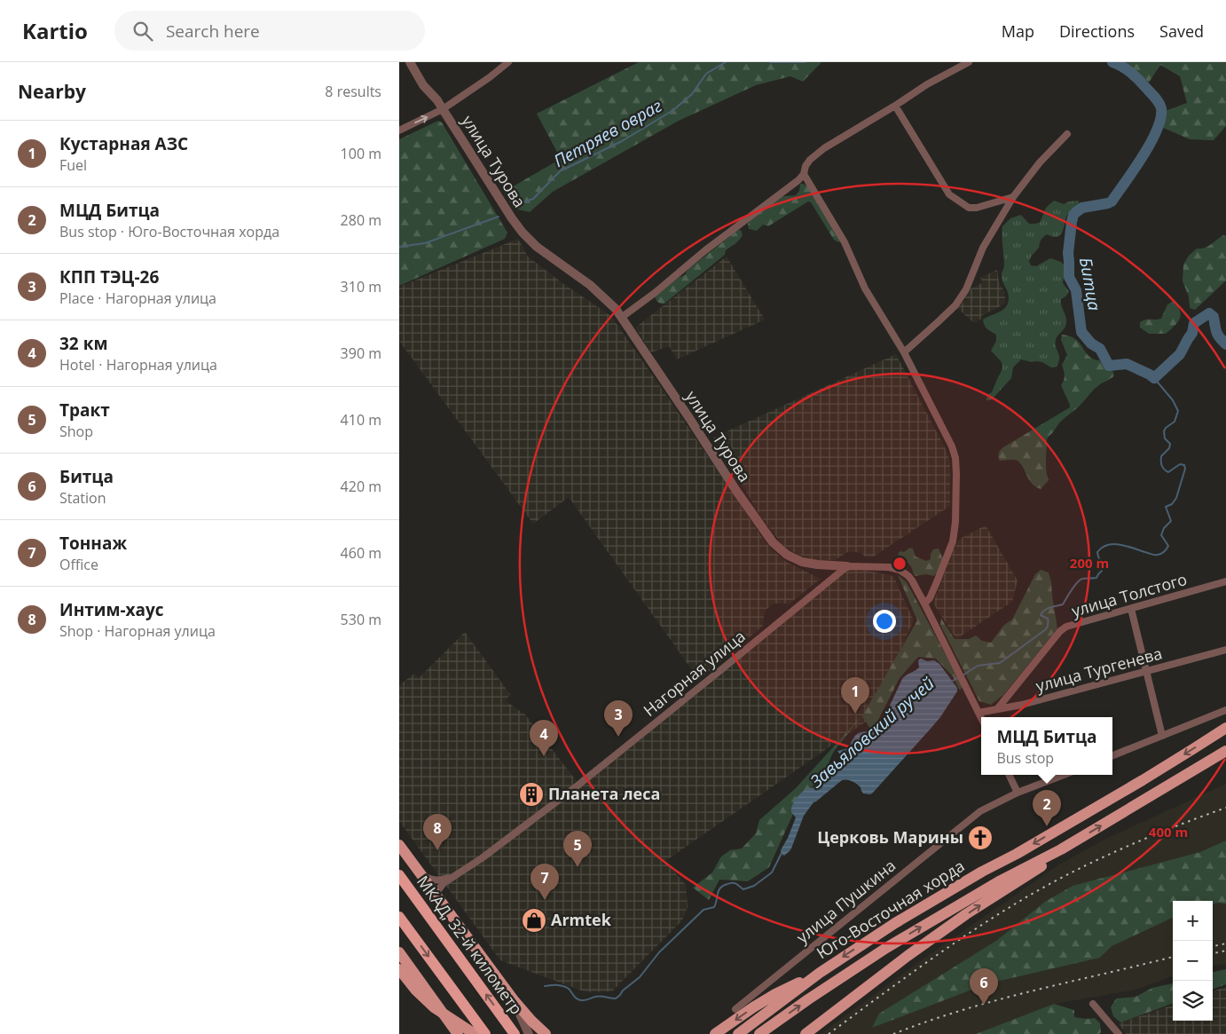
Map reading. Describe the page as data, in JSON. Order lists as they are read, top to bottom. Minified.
{"streets":{"highway":["МКАД, 32-й километр"],"main road":["Юго-Восточная хорда"],"street":["улица Турова","улица Толстого","улица Тургенева","Нагорная улица","улица Пушкина"]},"crossings":[["улица Турова","улица Тургенева"],["улица Турова","Нагорная улица"],["улица Толстого","улица Тургенева"]],"water":["Петряев овраг","Битца","Завьяловский ручей"],"places":{"building":["Планета леса"],"church":["Церковь Марины"],"shop":["Armtek"]},"page":{"header":"Kartio","search":"Search here","nav":["Map","Directions","Saved"],"heading":["Nearby","8 results"],"list":[{"mark":"1","name":"Кустарная АЗС","note":"Fuel","value":"100 m"},{"mark":"2","name":"МЦД Битца","note":"Bus stop · Юго-Восточная хорда","value":"280 m"},{"mark":"3","name":"КПП ТЭЦ-26","note":"Place · Нагорная улица","value":"310 m"},{"mark":"4","name":"32 км","note":"Hotel · Нагорная улица","value":"390 m"},{"mark":"5","name":"Тракт","note":"Shop","value":"410 m"},{"mark":"6","name":"Битца","note":"Station","value":"420 m"},{"mark":"7","name":"Тоннаж","note":"Office","value":"460 m"},{"mark":"8","name":"Интим-хаус","note":"Shop · Нагорная улица","value":"530 m"}],"pins":["1","3","4","2","8","5","7","6"],"popup":["МЦД Битца","Bus stop"],"map_buttons":["+","−"]},"rings":["200 m","400 m"]}
